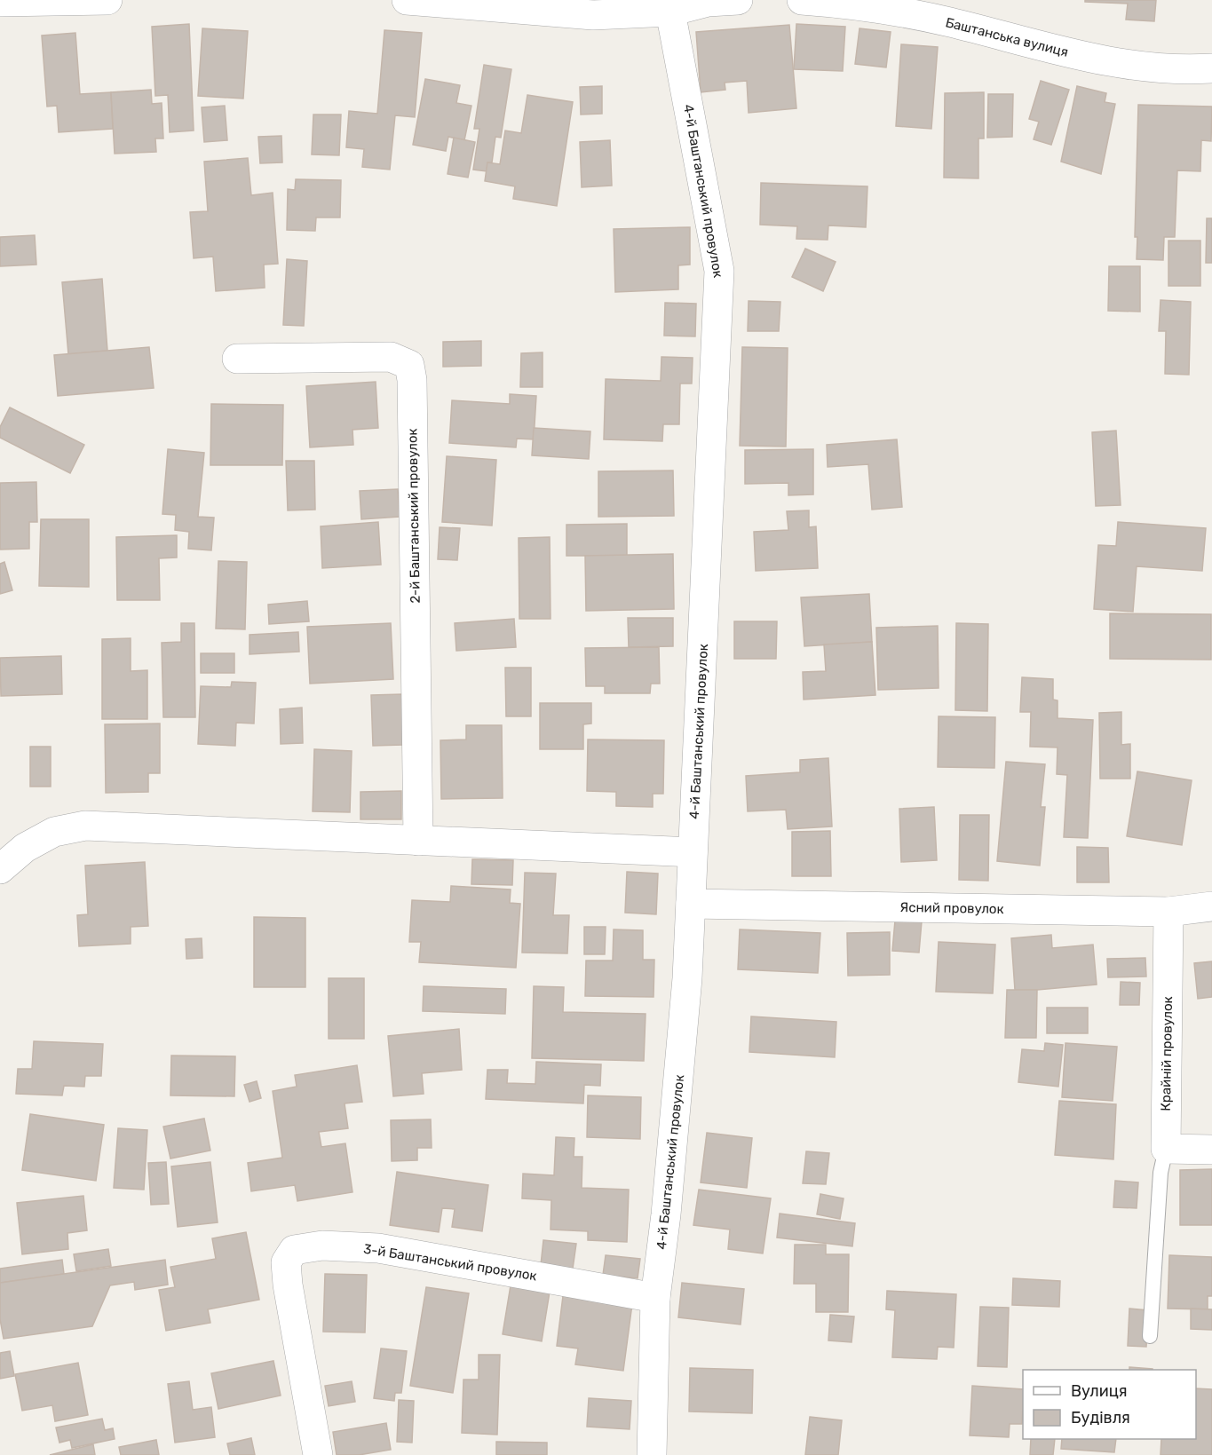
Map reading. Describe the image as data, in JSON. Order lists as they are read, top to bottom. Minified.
{"streets":{"street":["Баштанська вулиця","4-й Баштанський провулок","2-й Баштанський провулок","Ясний провулок","Крайній провулок","3-й Баштанський провулок"]},"crossings":[["4-й Баштанський провулок","Ясний провулок"],["4-й Баштанський провулок","3-й Баштанський провулок"],["Ясний провулок","Крайній провулок"]],"legend":["Вулиця","Будівля"]}
